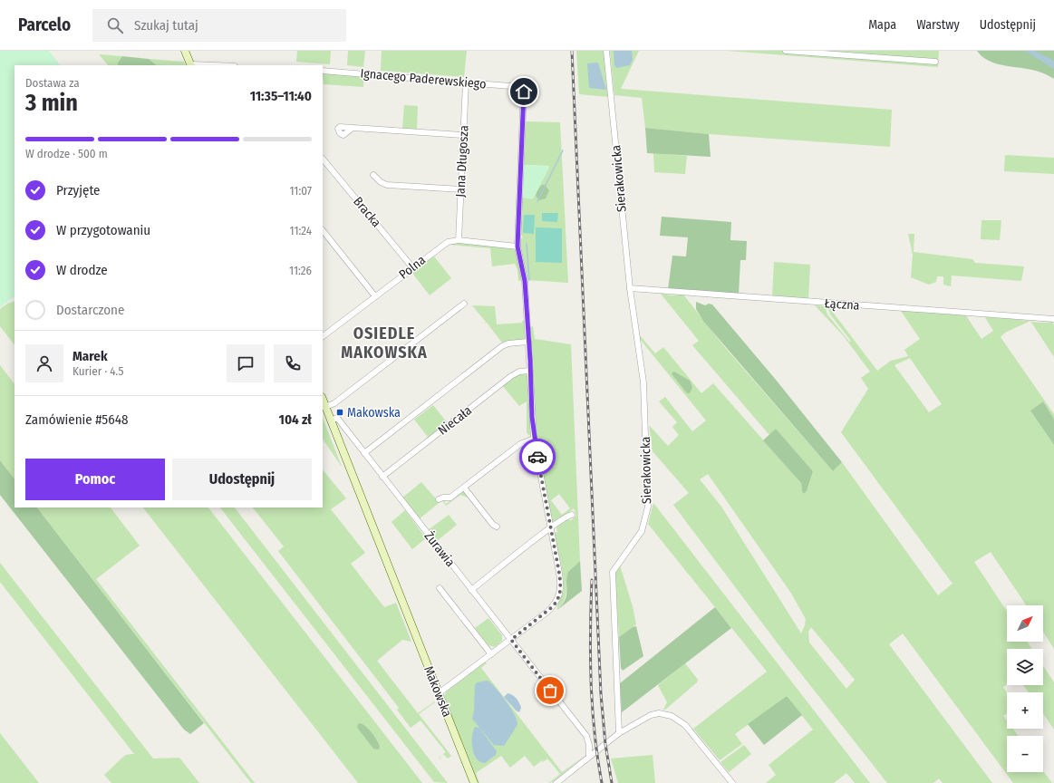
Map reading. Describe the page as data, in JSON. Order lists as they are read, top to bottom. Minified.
{"streets":{"street":["Ignacego Paderewskiego","Jana Długosza","Sierakowicka","Bracka","Polna","Łączna","Niecała","Żurawia","Makowska"]},"crossings":[["Ignacego Paderewskiego","Jana Długosza"],["Ignacego Paderewskiego","Polna"],["Jana Długosza","Polna"],["Sierakowicka","Łączna"],["Bracka","Polna"],["Niecała","Żurawia"],["Żurawia","Makowska"]],"districts":["OSIEDLE MAKOWSKA"],"places":{"transit":["Makowska"]},"north":"top right","page":{"header":"Parcelo","search":"Szukaj tutaj","nav":["Mapa","Warstwy","Udostępnij"],"heading":["3 min","Dostawa za","11:35–11:40"],"panel":["Marek","Kurier · 4.5","Zamówienie #5648","104 zł"],"bar":"W drodze · 500 m","list":[["Przyjęte","11:07"],["W przygotowaniu","11:24"],["W drodze","11:26"],"Dostarczone"],"buttons":["Pomoc","Udostępnij"],"map_buttons":["+","−"]}}
